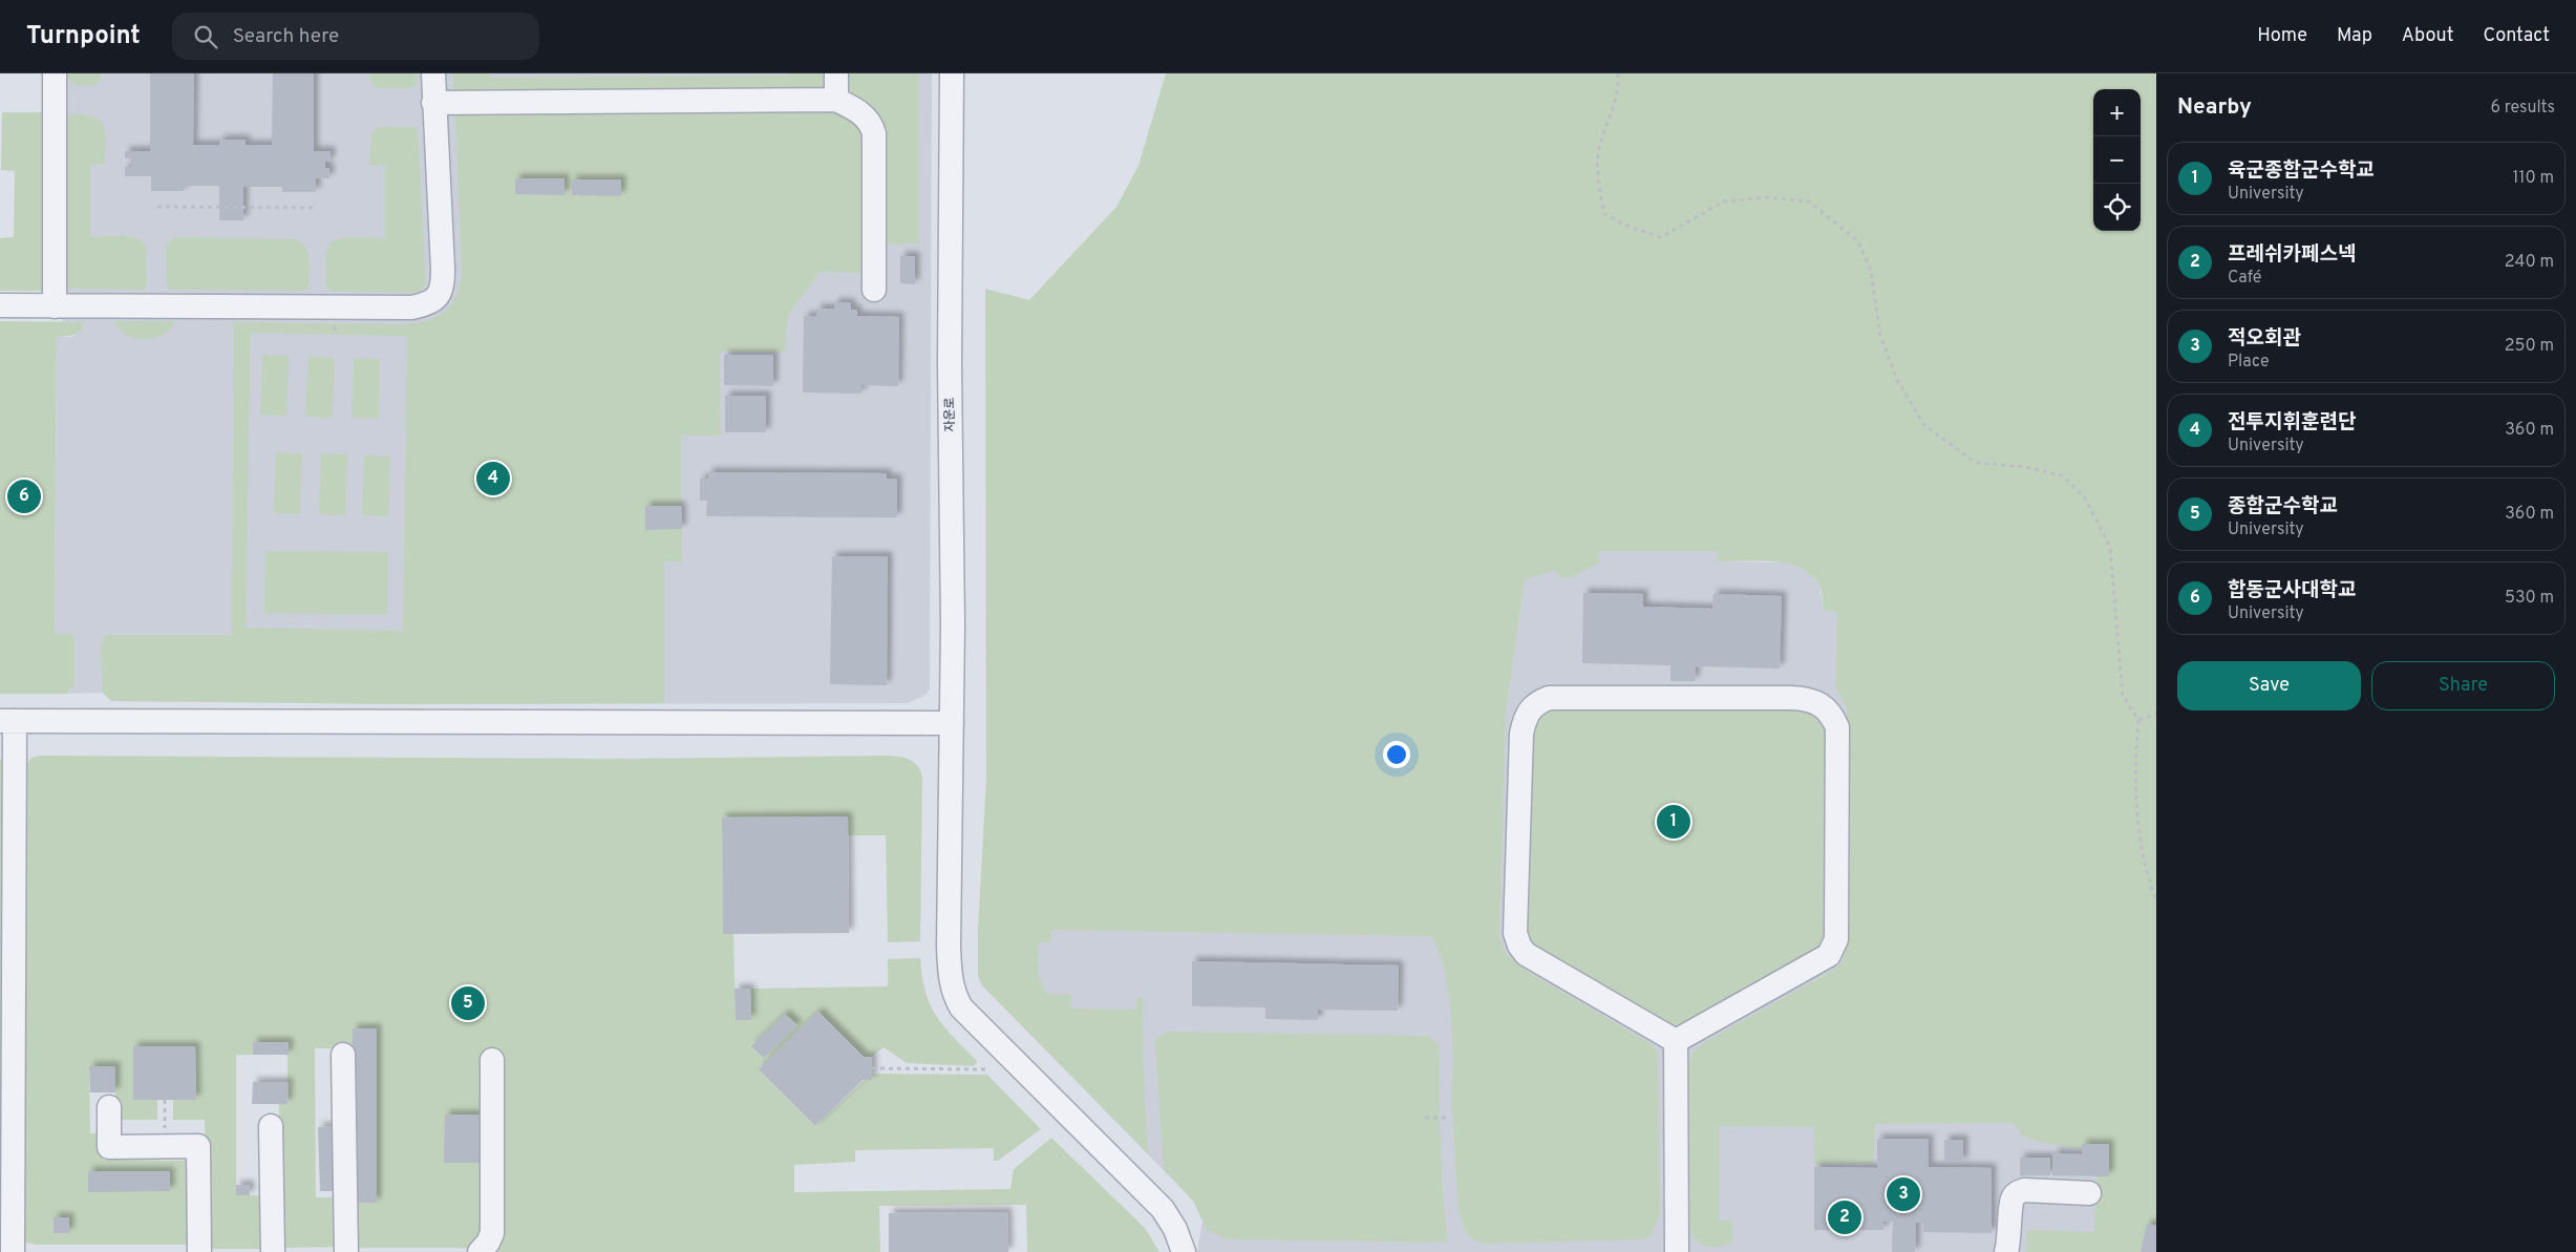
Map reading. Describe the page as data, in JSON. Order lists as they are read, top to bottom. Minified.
{"streets":{"street":["자운로"]},"page":{"header":"Turnpoint","search":"Search here","nav":["Home","Map","About","Contact"],"heading":["Nearby","6 results"],"map_buttons":["+","−"],"list":[{"mark":"1","name":"육군종합군수학교","note":"University","value":"110 m"},{"mark":"2","name":"프레쉬카페스넥","note":"Café","value":"240 m"},{"mark":"3","name":"적오회관","note":"Place","value":"250 m"},{"mark":"4","name":"전투지휘훈련단","note":"University","value":"360 m"},{"mark":"5","name":"종합군수학교","note":"University","value":"360 m"},{"mark":"6","name":"합동군사대학교","note":"University","value":"530 m"}],"pins":["4","6","1","5","3","2"],"buttons":["Save","Share"]}}
